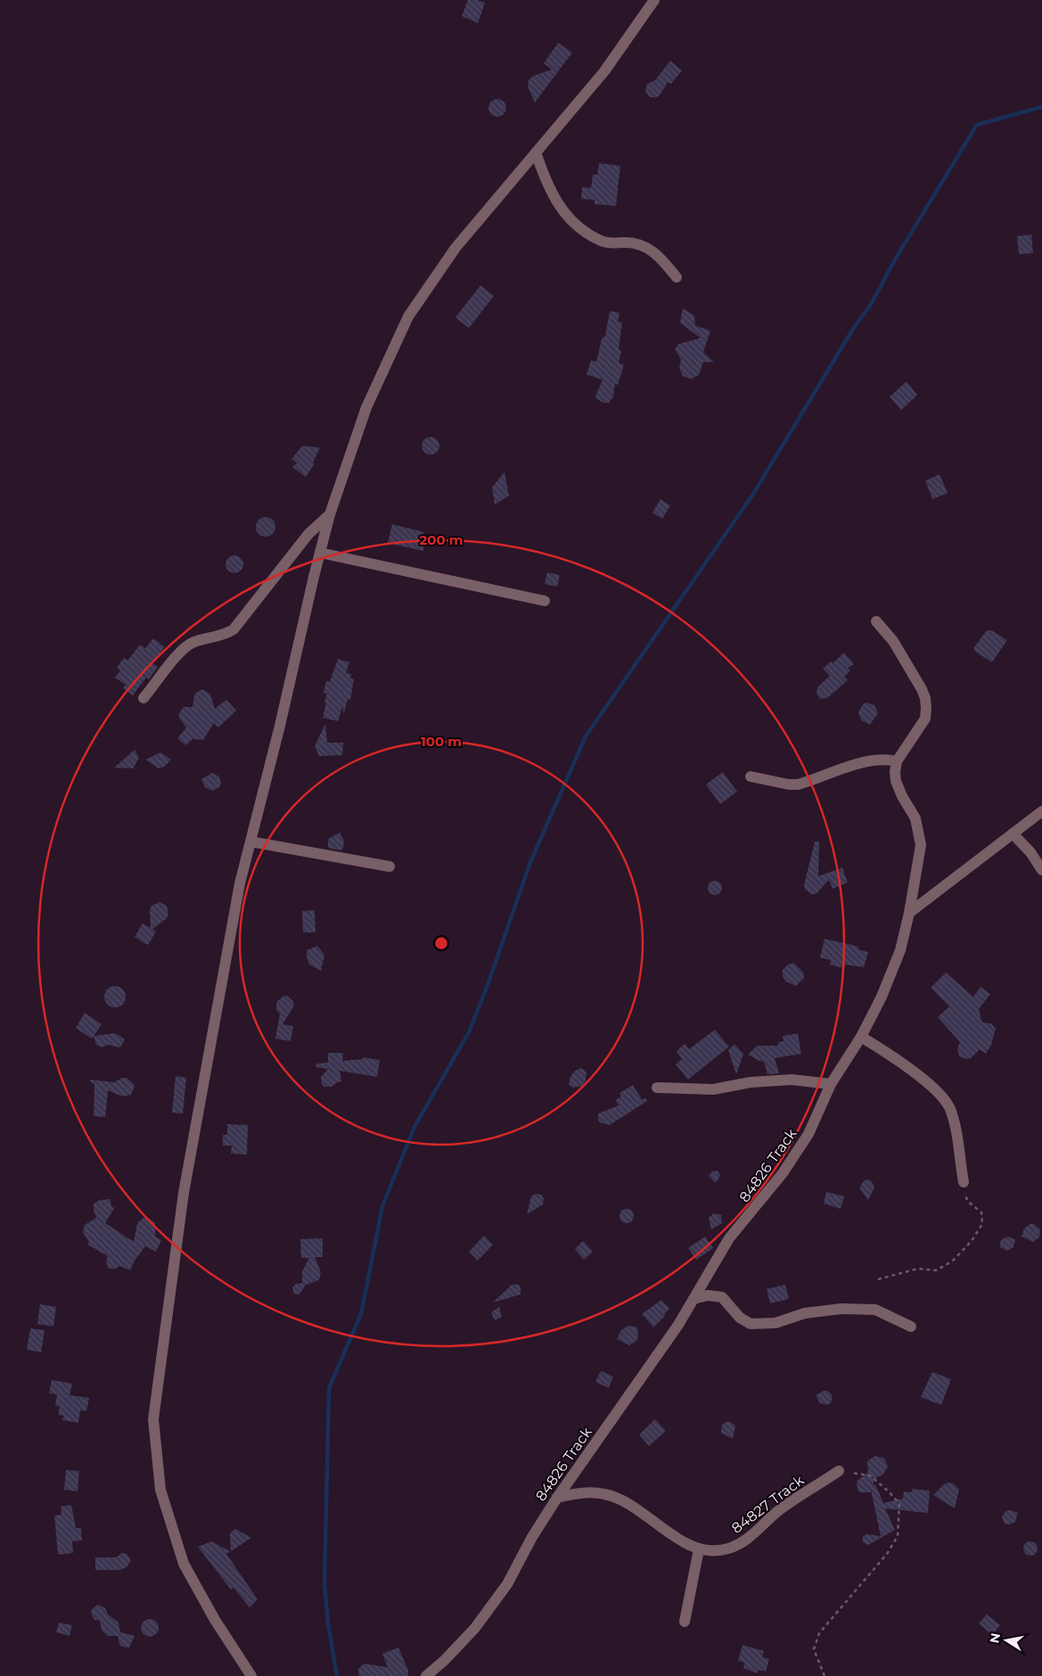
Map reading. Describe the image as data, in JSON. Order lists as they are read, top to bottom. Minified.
{"streets":{"street":["84826 Track","84827 Track"]},"crossings":[["84826 Track","84827 Track"]],"north":"left","rings":["200 m","100 m"]}
